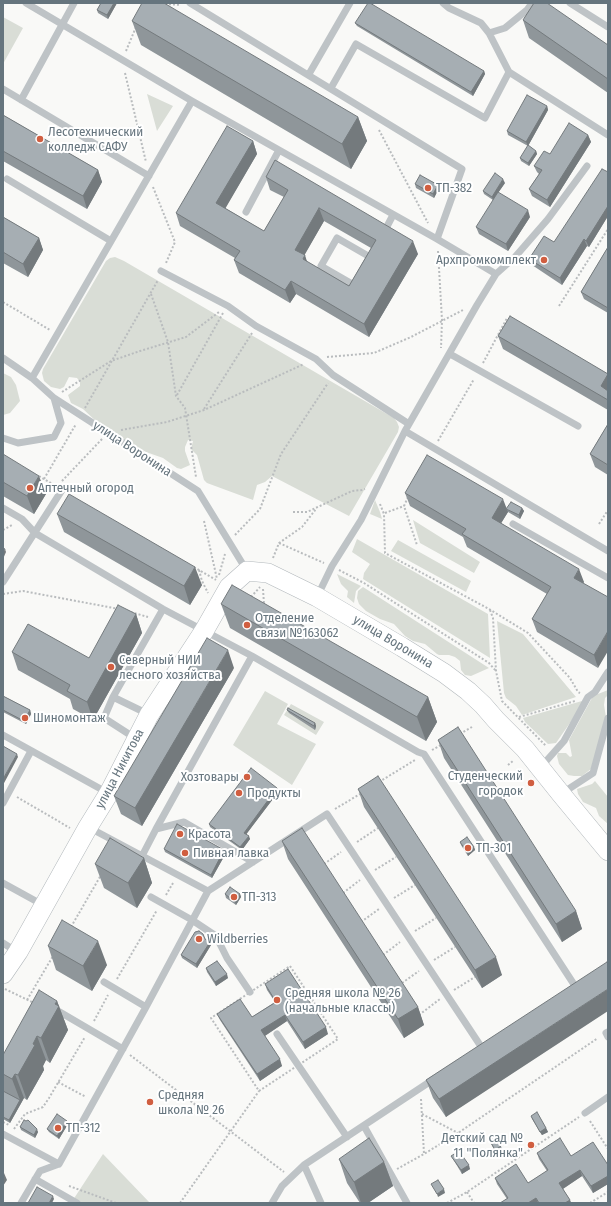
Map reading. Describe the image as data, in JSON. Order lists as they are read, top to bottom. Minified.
{"streets":{"street":["улица Воронина","улица Никитова"]},"crossings":[["улица Воронина","улица Никитова"]],"places":["Лесотехнический колледж САФУ","ТП-382","Архпромкомплект","Аптечный огород","Отделение связи №163062","Северный НИИ лесного хозяйства","Шиномонтаж","Хозтовары","Студенческий городок","Продукты","Красота","ТП-301","Пивная лавка","ТП-313","Wildberries","Средняя школа № 26 (начальные классы)","Средняя школа № 26","ТП-312","Детский сад № 11 \"Полянка\""]}
